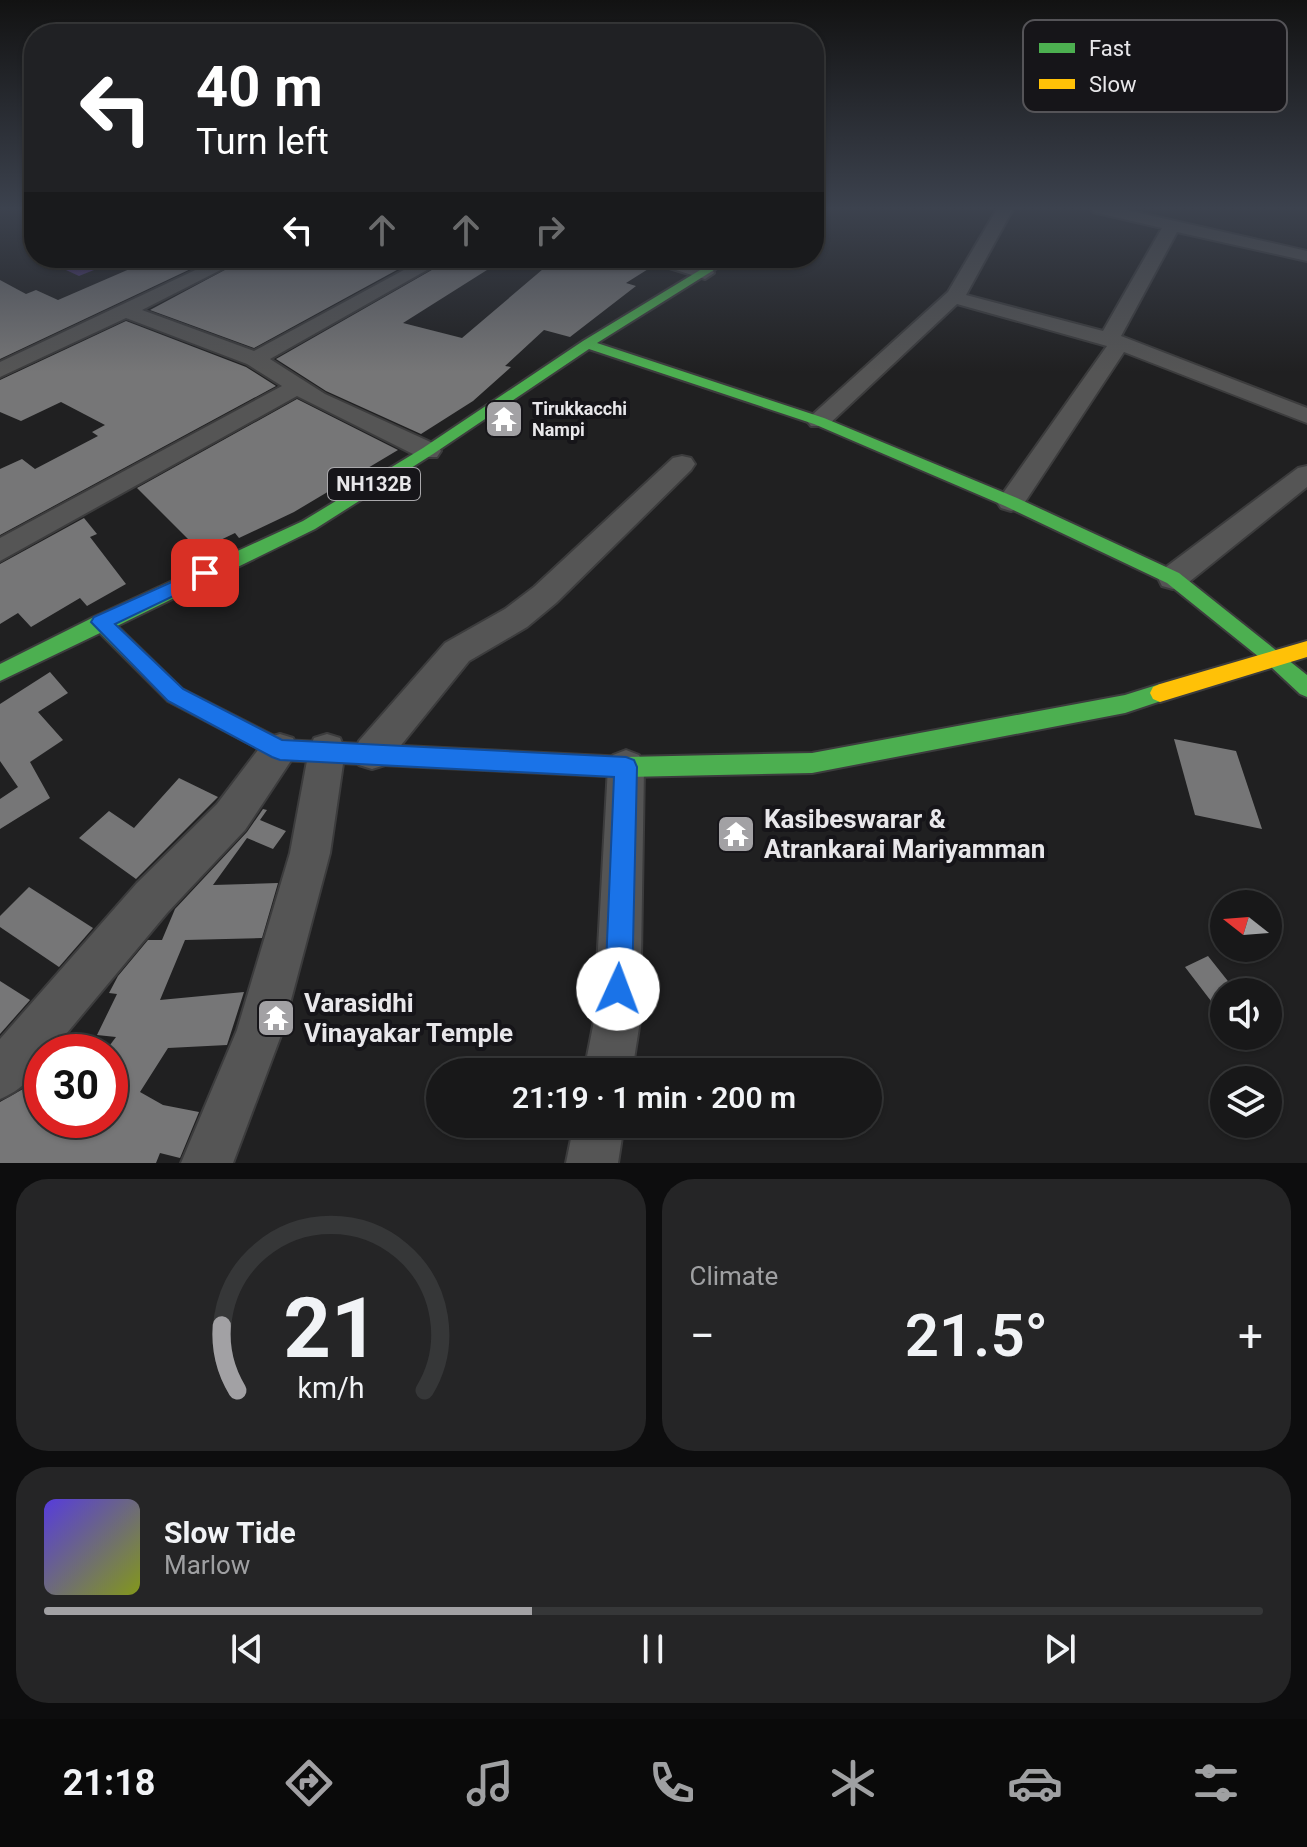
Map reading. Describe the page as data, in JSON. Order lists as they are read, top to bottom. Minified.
{"streets":{"main road":["NH132B"]},"places":{"temple":["Tirukkacchi Nampi","Kasibeswarar & Atrankarai Mariyamman","Varasidhi Vinayakar Temple"]},"legend":["Fast","Slow"],"north":"left","page":{"turn":["40 m","Turn left"],"limit":"30","trip":"21:19 · 1 min · 200 m","tile":"Climate","heat":["−","21.5°","+"],"song":["Slow Tide","Marlow"],"tabs":"21:18","gauge":["21","km/h"]}}
